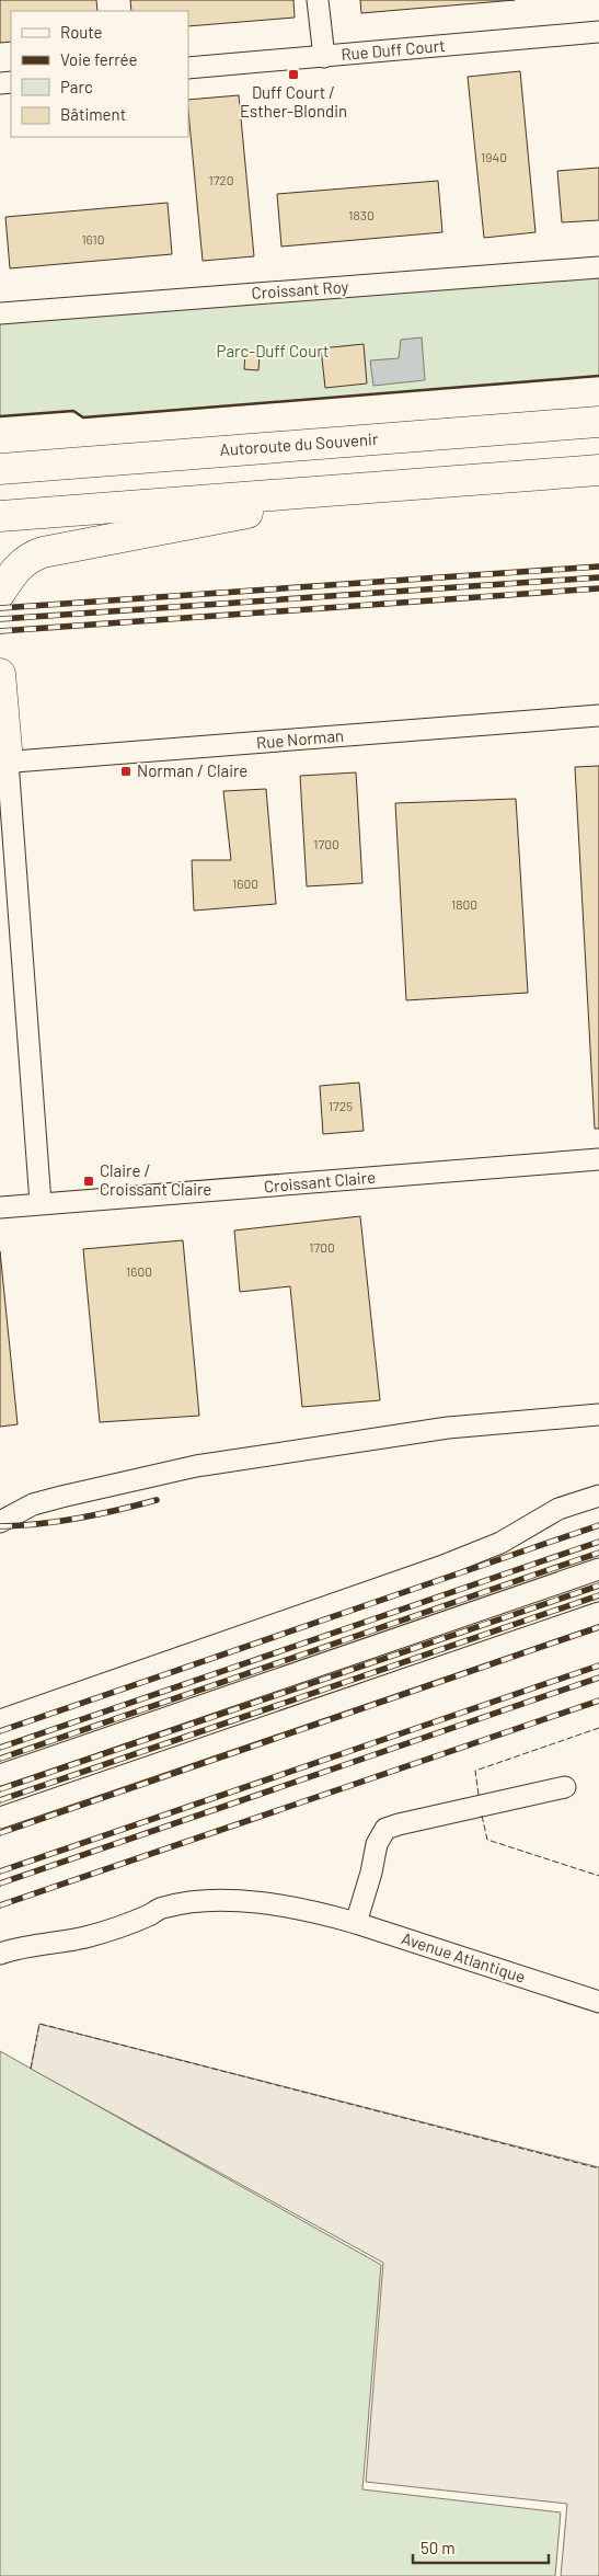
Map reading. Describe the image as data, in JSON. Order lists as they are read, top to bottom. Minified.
{"streets":{"highway":["Autoroute du Souvenir"],"street":["Rue Duff Court","Croissant Roy","Rue Norman","Croissant Claire","Avenue Atlantique"]},"parks":["Parc-Duff Court"],"places":{"transit":["Duff Court / Esther-Blondin","Norman / Claire","Claire / Croissant Claire"]},"house_numbers":["1940","1720","1830","1610","1700","1600","1800","1725","1700","1600"],"legend":["Route","Voie ferrée","Parc","Bâtiment"],"scale_bar":"50 m"}
